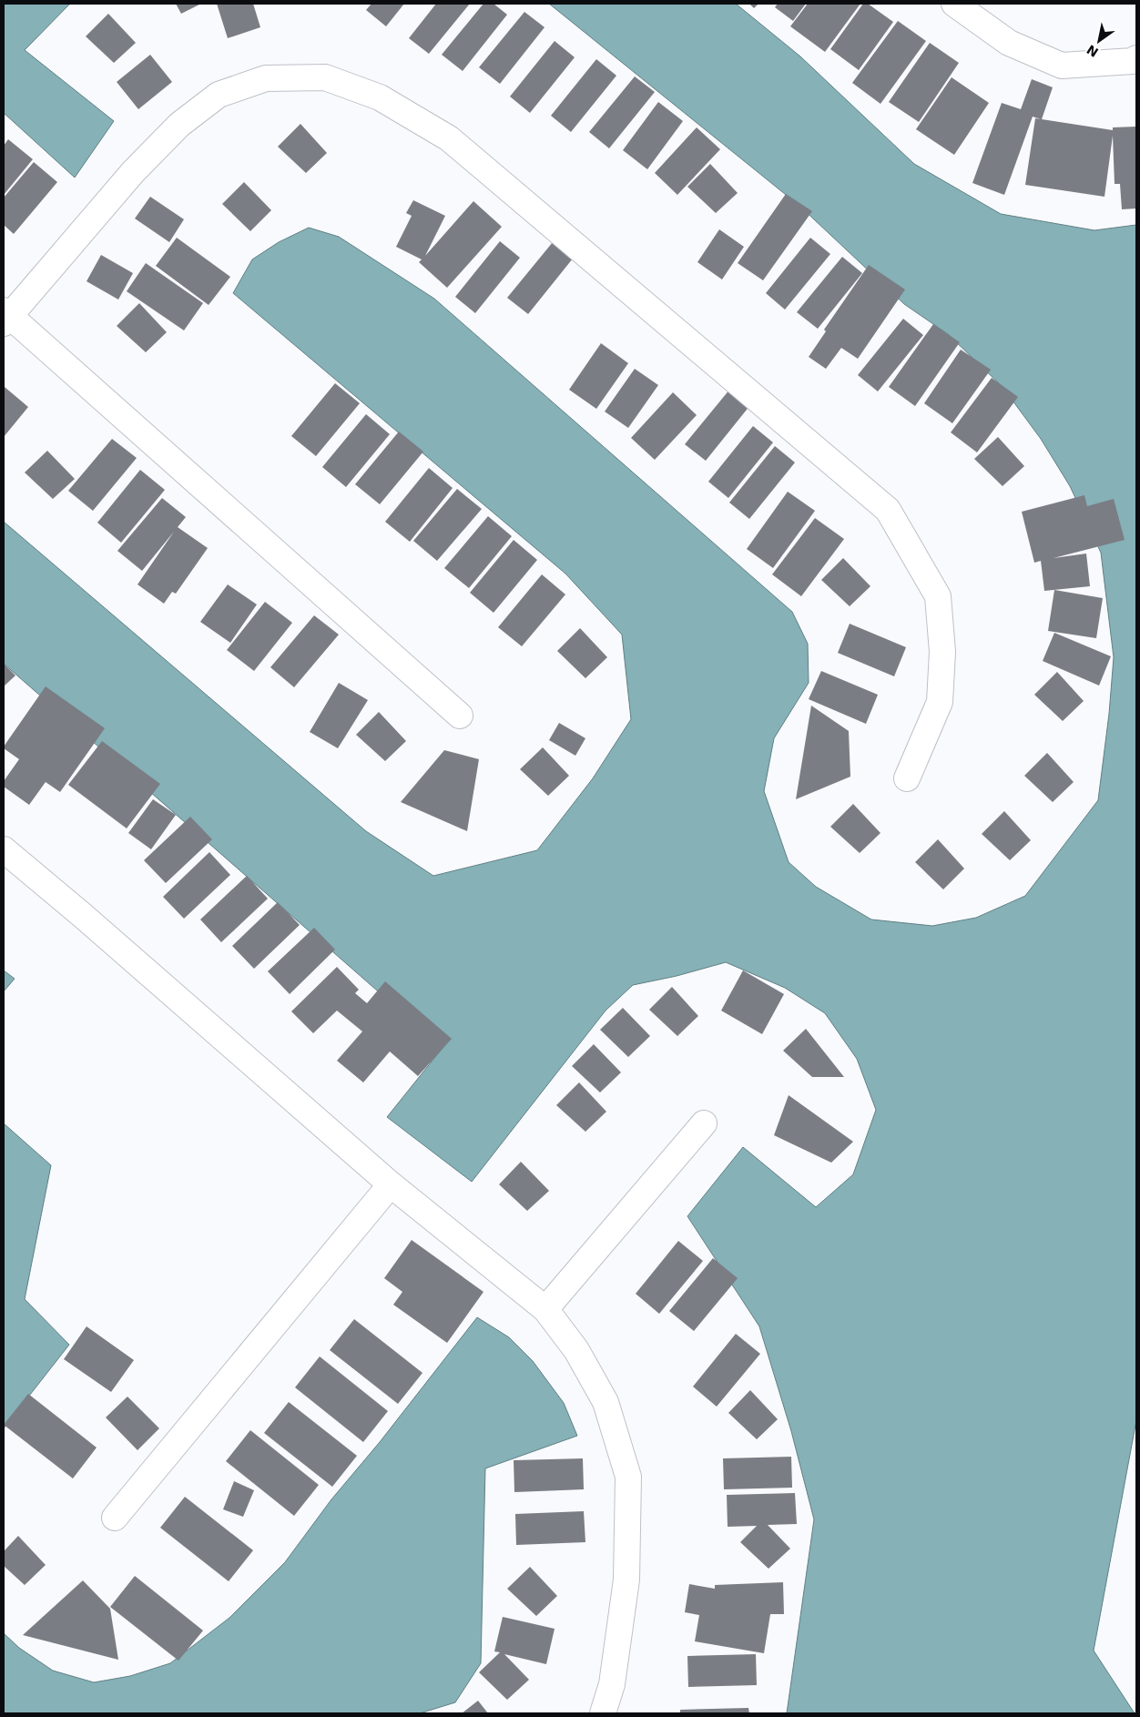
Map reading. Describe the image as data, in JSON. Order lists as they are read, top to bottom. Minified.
{"north":"bottom left"}
